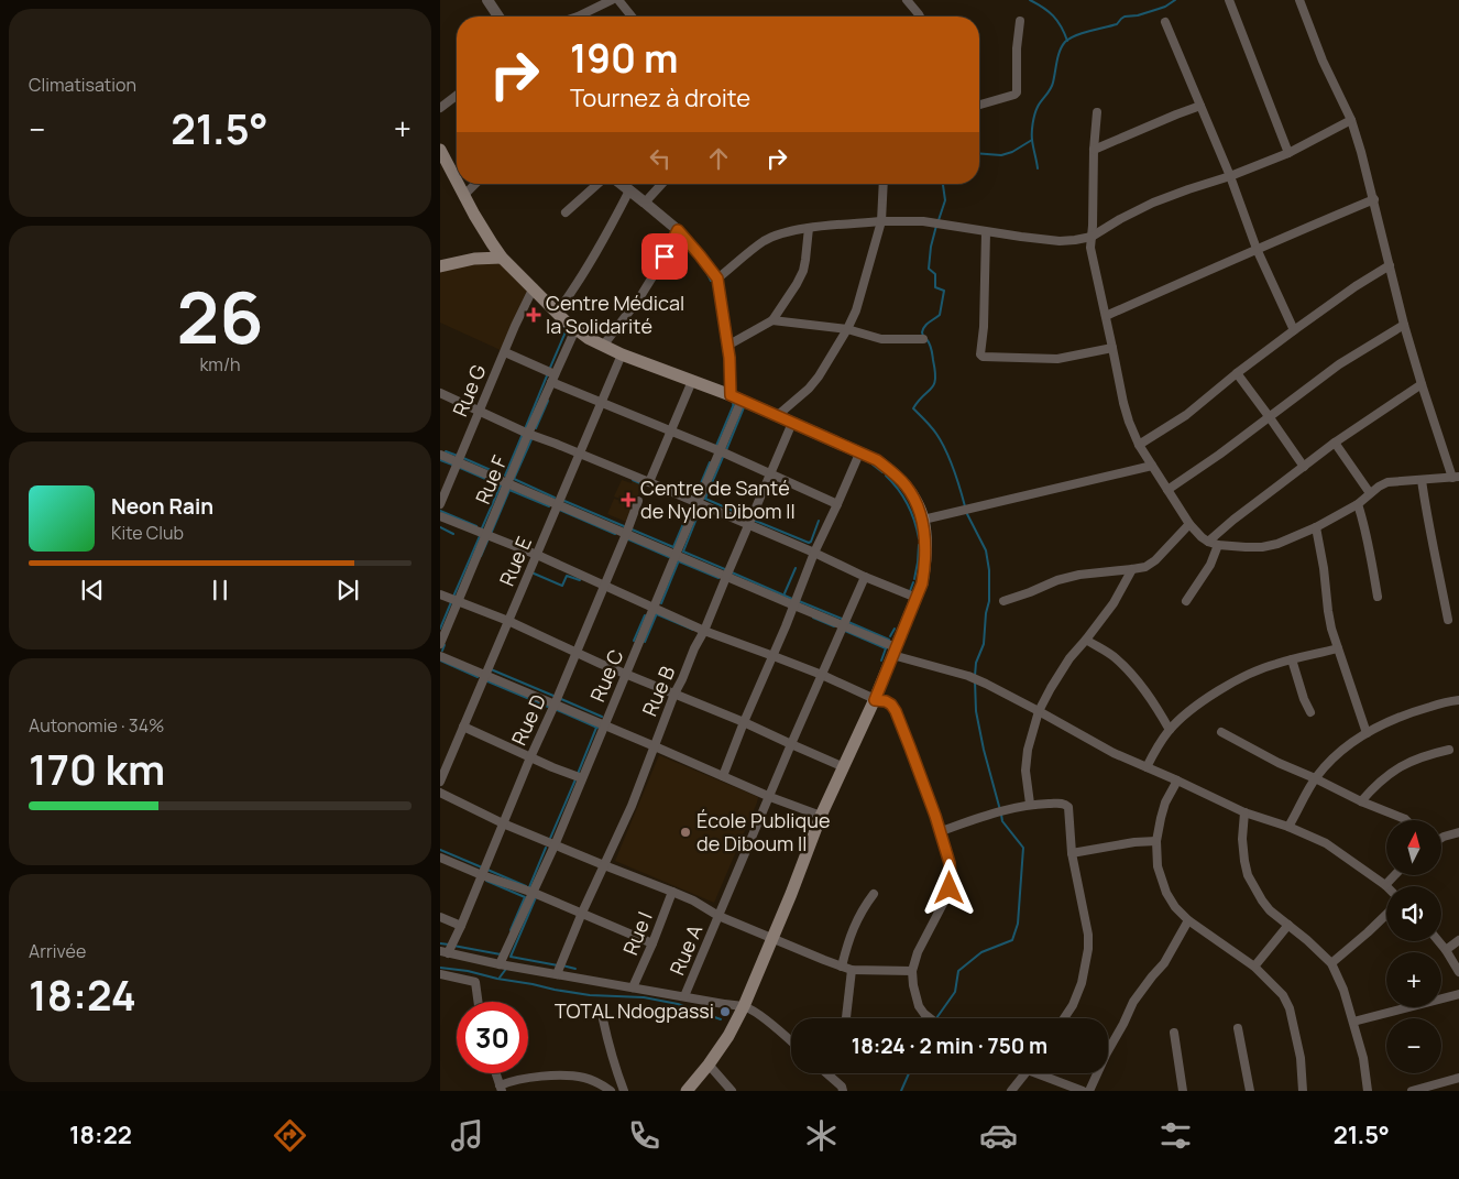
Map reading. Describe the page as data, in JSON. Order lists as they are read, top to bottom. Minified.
{"streets":{"street":["Rue G","Rue F","Rue E","Rue C","Rue B","Rue D","Rue I","Rue A"]},"crossings":[["Rue G","Rue F"],["Rue G","Rue E"],["Rue G","Rue C"],["Rue G","Rue B"]],"places":{"health":["Centre Médical la Solidarité","Centre de Santé de Nylon Dibom II"],"other":["École Publique de Diboum II","TOTAL Ndogpassi"]},"north":"top","page":{"tile":["Climatisation",["26","km/h"],["Autonomie · 34%","170 km"],["Arrivée","18:24"]],"turn":["190 m","Tournez à droite"],"heat":["−","21.5°","+"],"song":["Neon Rain","Kite Club"],"map_buttons":["+","−"],"limit":"30","trip":"18:24 · 2 min · 750 m","tabs":["18:22","21.5°"]}}
